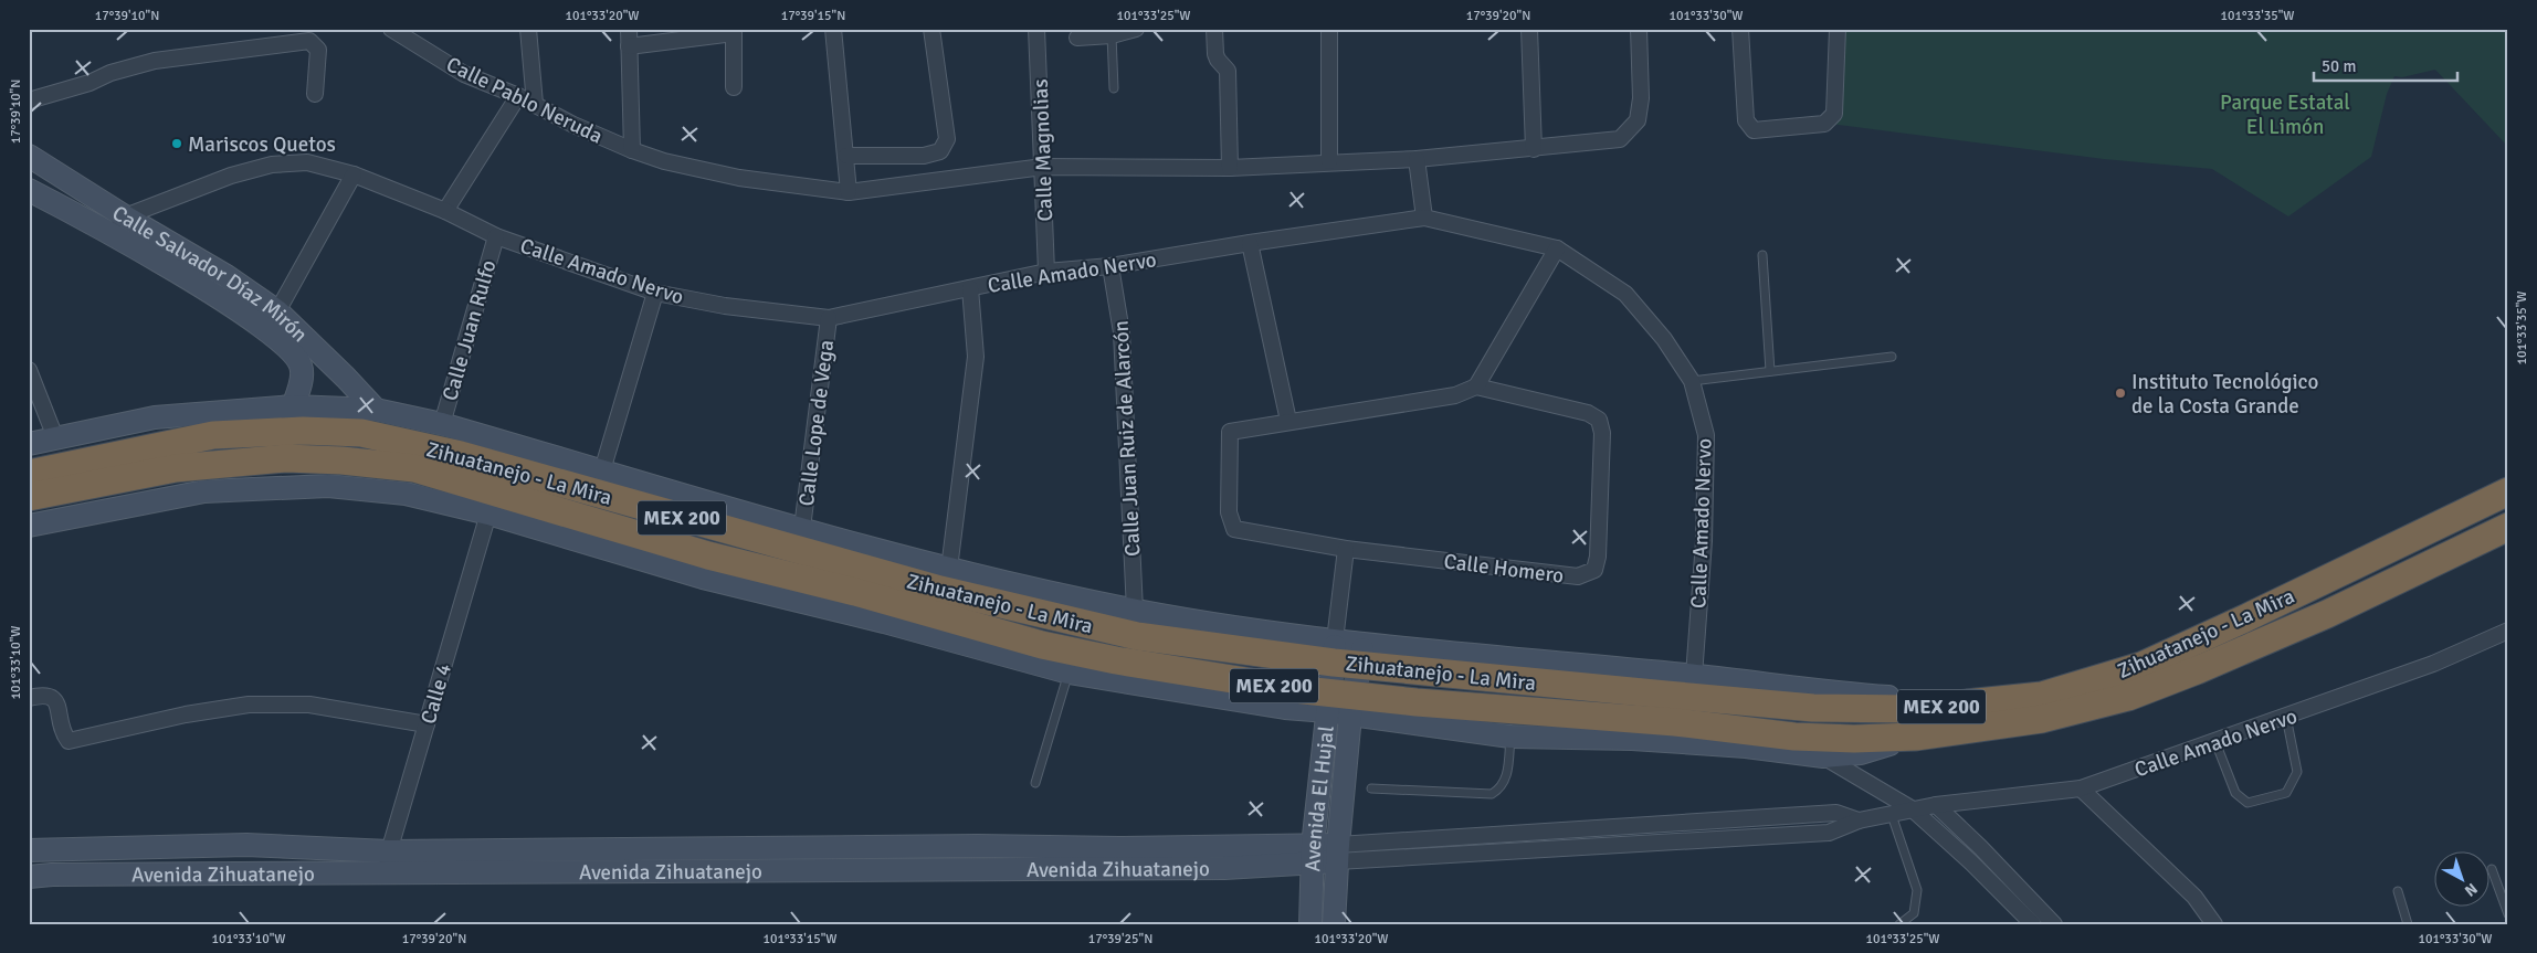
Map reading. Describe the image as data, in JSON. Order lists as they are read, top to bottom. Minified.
{"streets":{"highway":["Zihuatanejo - La Mira","MEX 200"],"main road":["Calle Salvador Díaz Mirón","Avenida El Hujal","Avenida Zihuatanejo"],"street":["Calle Pablo Neruda","Calle Magnolias","Calle Amado Nervo","Calle Juan Rulfo","Calle Lope de Vega","Calle Juan Ruiz de Alarcón","Calle Homero","Calle 4"]},"crossings":[["Calle Pablo Neruda","Calle Magnolias"],["Calle Magnolias","Calle Amado Nervo"],["Calle Amado Nervo","Calle Salvador Díaz Mirón"],["Calle Amado Nervo","Calle Juan Rulfo"],["Calle Amado Nervo","Calle Lope de Vega"],["Calle Amado Nervo","Calle Juan Ruiz de Alarcón"],["Calle Amado Nervo","Avenida El Hujal"],["Calle Amado Nervo","Avenida Zihuatanejo"],["Zihuatanejo - La Mira","Avenida El Hujal"],["Calle 4","Avenida Zihuatanejo"],["Avenida El Hujal","Avenida Zihuatanejo"]],"parks":["Parque Estatal El Limón"],"places":["Mariscos Quetos","Instituto Tecnológico de la Costa Grande"],"scale_bar":"50 m","north":"bottom right","coordinates":["17°39'10\"N","101°33'20\"W","17°39'15\"N","101°33'25\"W","17°39'20\"N","101°33'30\"W","101°33'35\"W","101°33'10\"W","101°33'15\"W","17°39'25\"N"]}
